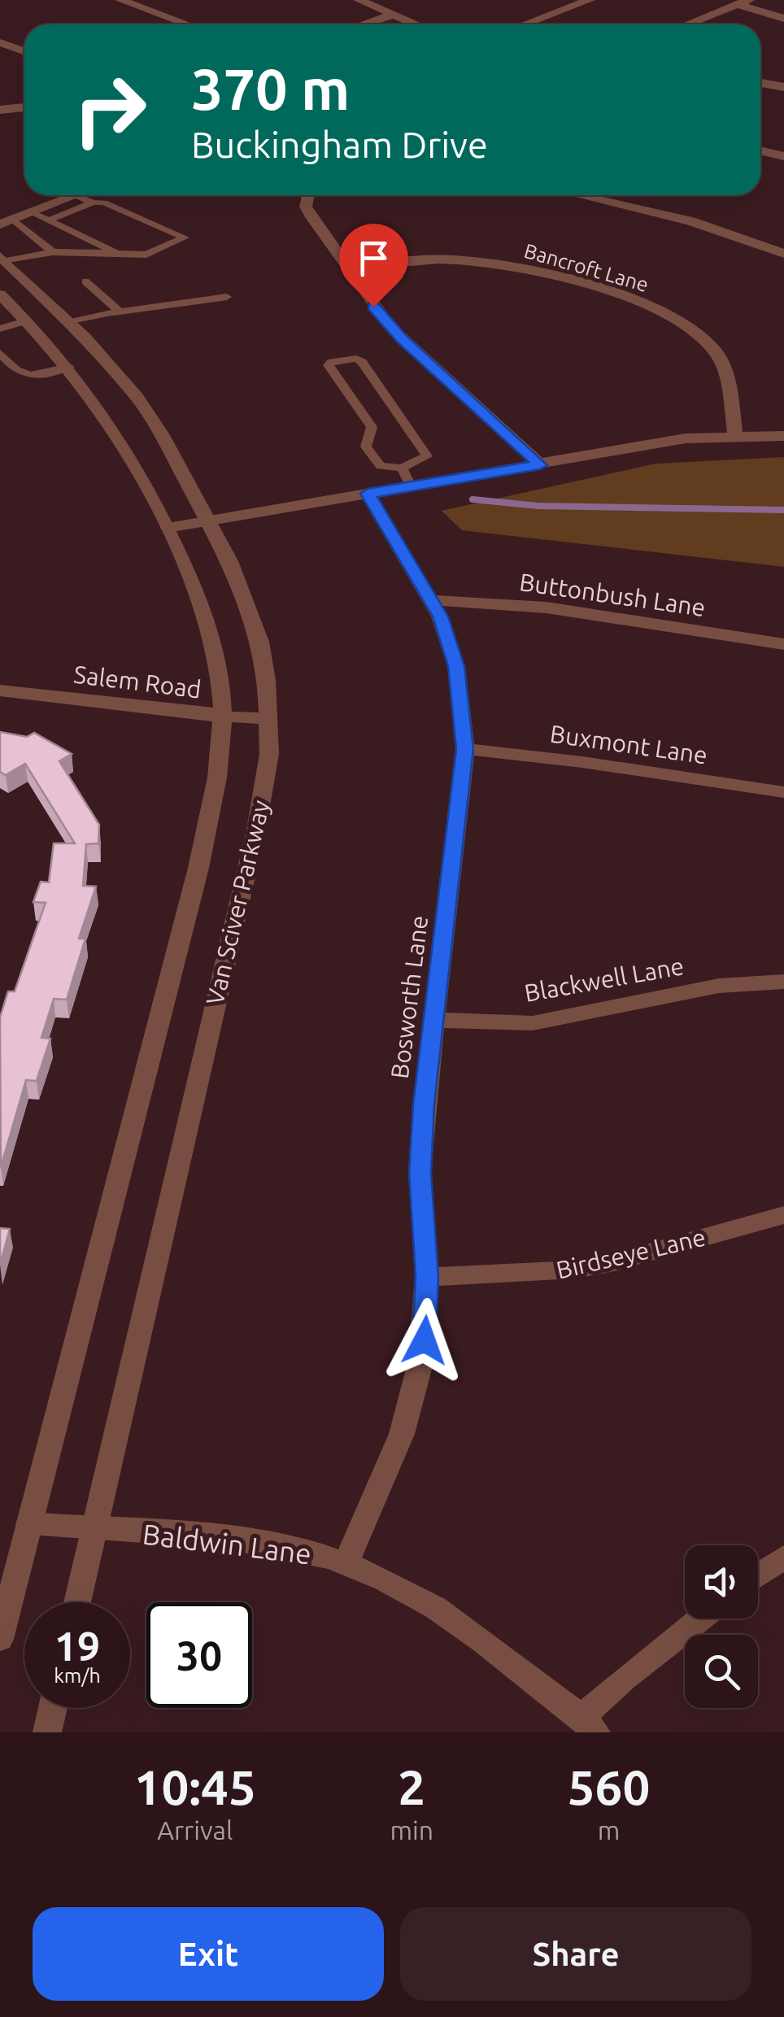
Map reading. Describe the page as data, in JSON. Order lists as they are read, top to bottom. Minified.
{"streets":{"street":["Bancroft Lane","Buttonbush Lane","Salem Road","Buxmont Lane","Van Sciver Parkway","Blackwell Lane","Bosworth Lane","Birdseye Lane","Baldwin Lane"]},"crossings":[["Buttonbush Lane","Bosworth Lane"],["Salem Road","Van Sciver Parkway"],["Buxmont Lane","Bosworth Lane"],["Van Sciver Parkway","Baldwin Lane"],["Blackwell Lane","Bosworth Lane"],["Bosworth Lane","Birdseye Lane"],["Bosworth Lane","Baldwin Lane"]],"page":{"turn":["370 m","Buckingham Drive"],"speed":"19 km/h","limit":"30","eta":["10:45","Arrival","2","min","560","m"],"buttons":["Exit","Share"]}}
